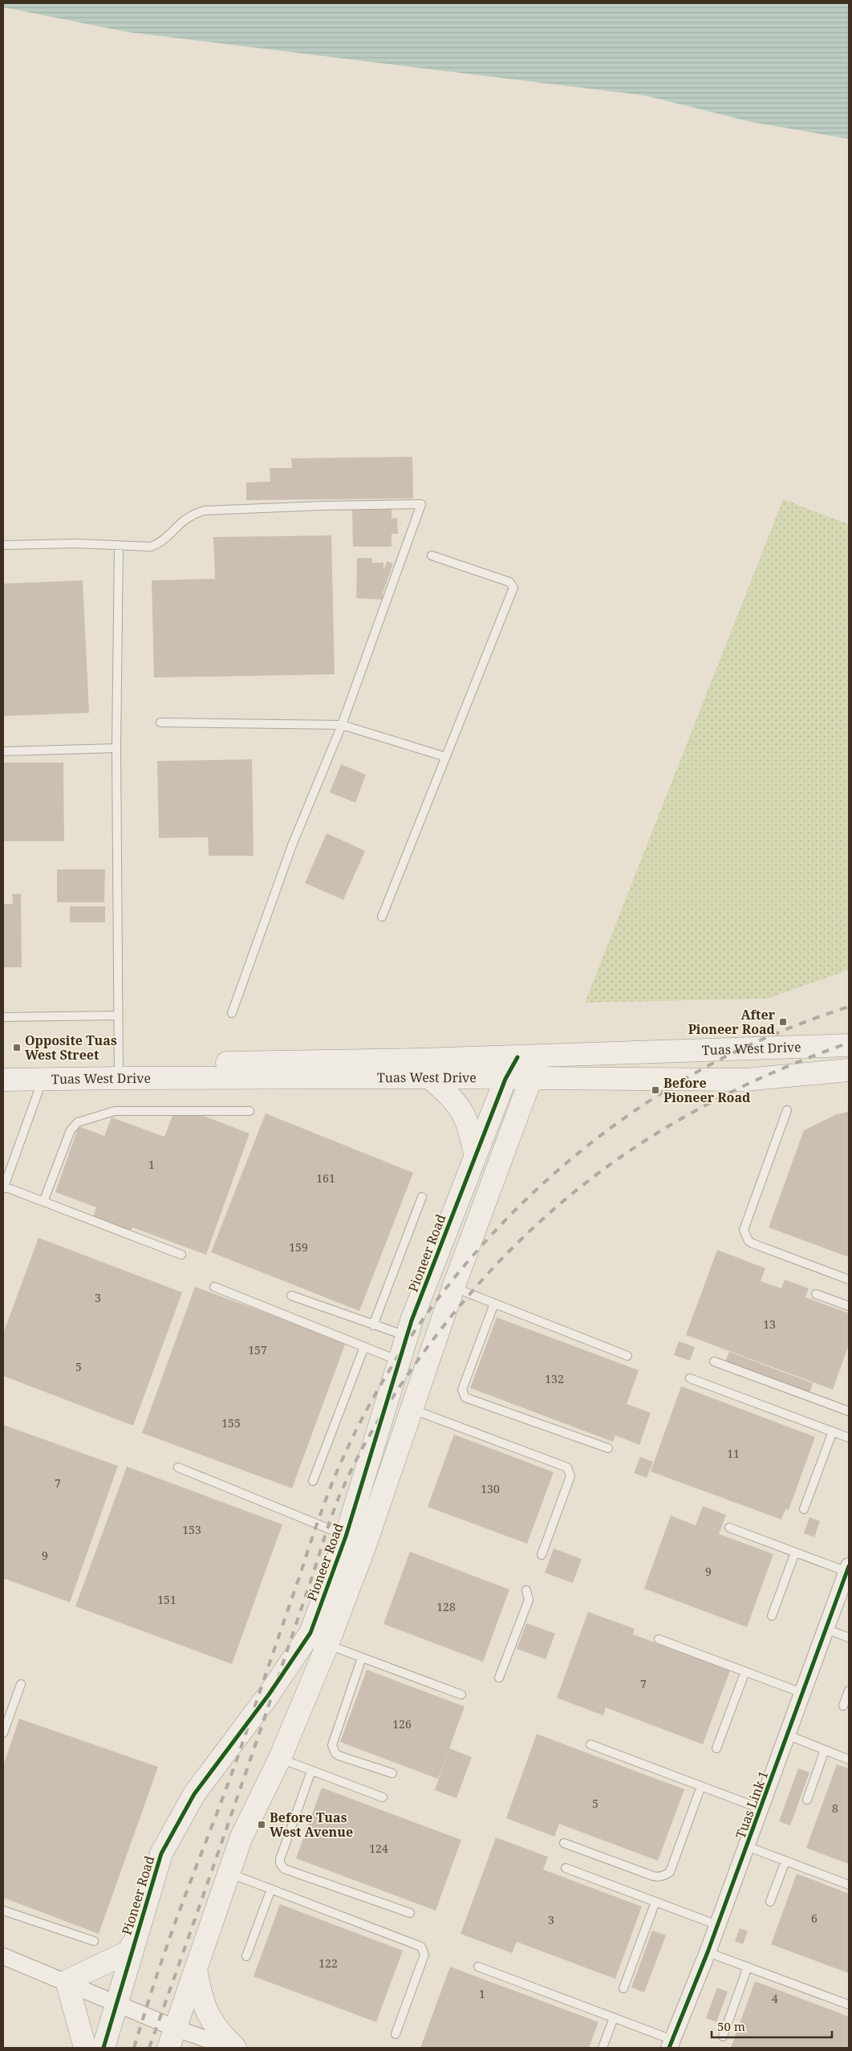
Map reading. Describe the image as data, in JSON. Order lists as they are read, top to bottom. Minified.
{"streets":{"street":["Tuas West Drive","Pioneer Road","Tuas Link 1"]},"crossings":[["Tuas West Drive","Pioneer Road"]],"places":{"transit":["After Pioneer Road","Opposite Tuas West Street","Before Pioneer Road","Before Tuas West Avenue"]},"house_numbers":["1","161","159","3","13","157","5","132","155","11","7","130","153","9","9","151","128","7","126","5","8","124","6","3","122","1","4"],"scale_bar":"50 m"}
